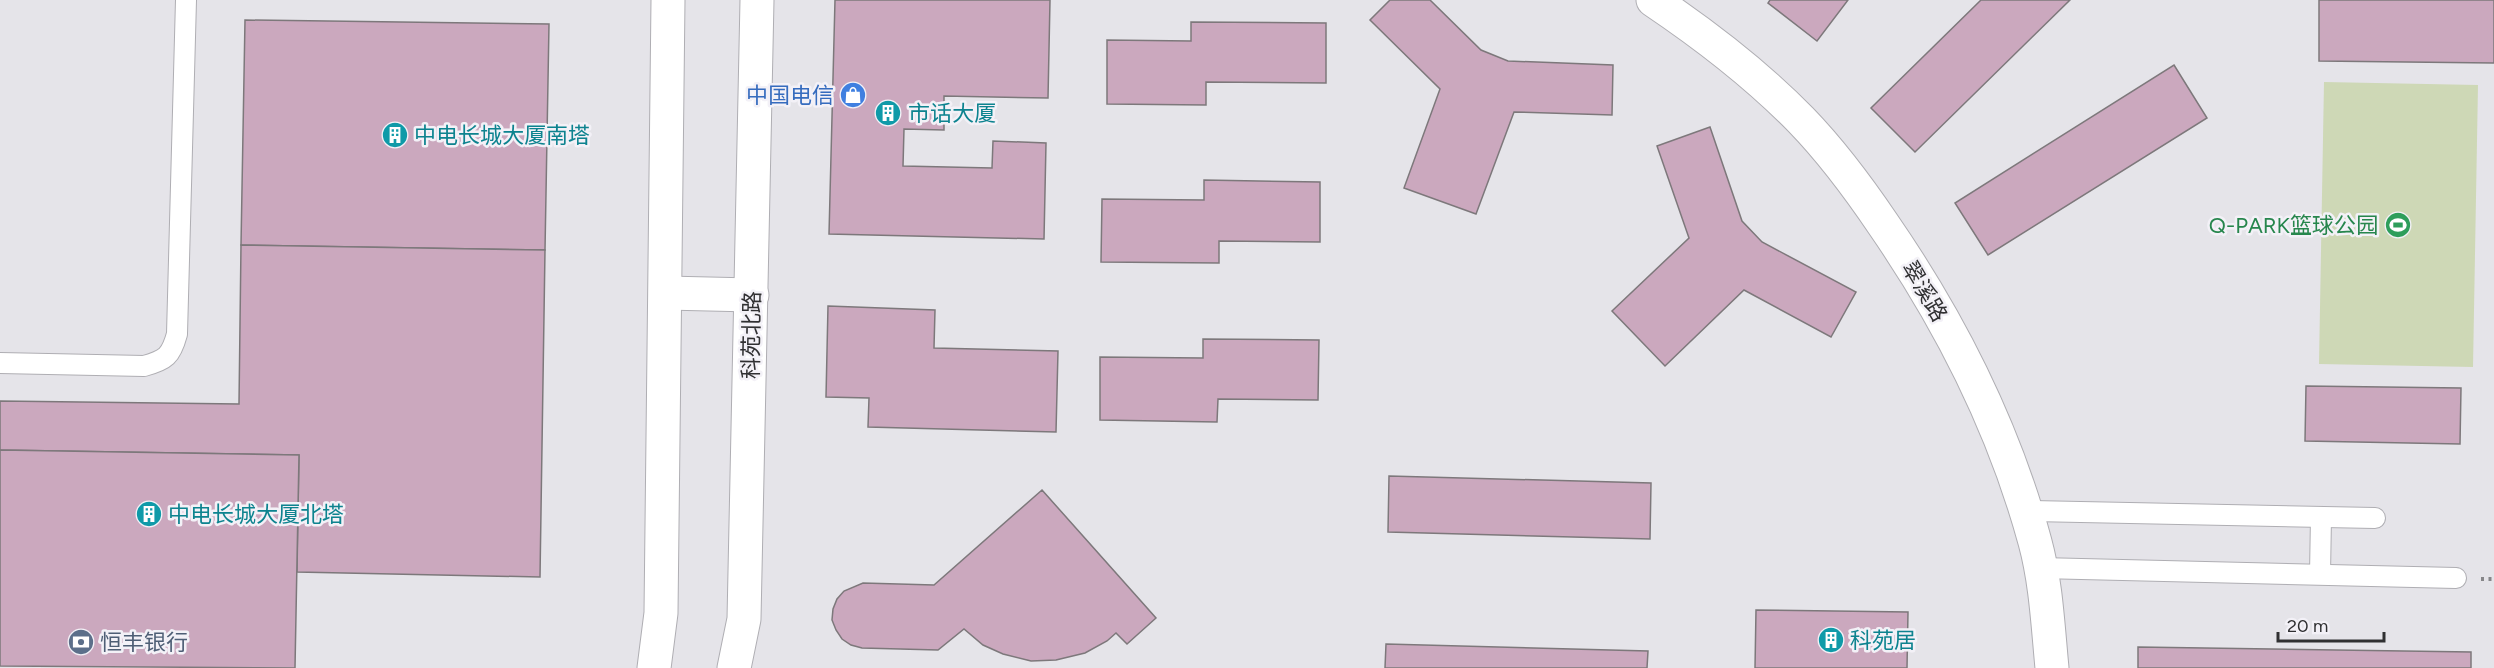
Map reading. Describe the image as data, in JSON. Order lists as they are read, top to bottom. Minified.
{"streets":{"main road":["翠溪路","科苑北路"]},"places":{"shop":["中国电信"],"building":["市话大厦","中电长城大厦南塔","中电长城大厦北塔","科苑居"],"sports":["Q-PARK篮球公园"],"bank":["恒丰银行"]},"scale_bar":"20 m"}
